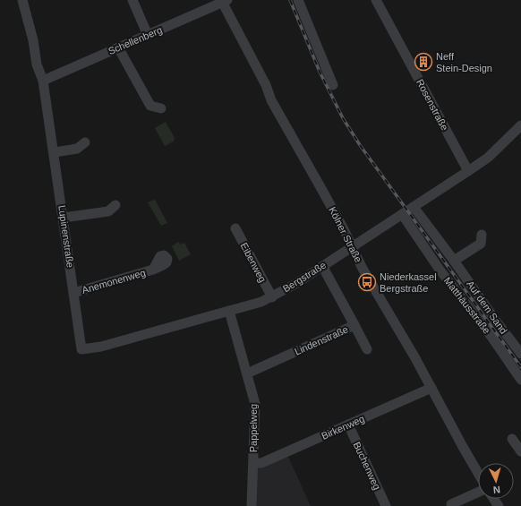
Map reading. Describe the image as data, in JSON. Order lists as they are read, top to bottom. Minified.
{"streets":{"street":["Schellenberg","Rosenstraße","Kölner Straße","Lupinenstraße","Eibenweg","Bergstraße","Anemonenweg","Matthäusstraße","Auf dem Sand","Lindenstraße","Birkenweg","Pappelweg","Buchenweg"]},"crossings":[["Schellenberg","Kölner Straße"],["Schellenberg","Lupinenstraße"],["Rosenstraße","Bergstraße"],["Kölner Straße","Bergstraße"],["Kölner Straße","Birkenweg"],["Lupinenstraße","Bergstraße"],["Lupinenstraße","Anemonenweg"],["Eibenweg","Bergstraße"],["Bergstraße","Matthäusstraße"],["Bergstraße","Auf dem Sand"],["Bergstraße","Lindenstraße"],["Bergstraße","Pappelweg"],["Lindenstraße","Pappelweg"],["Birkenweg","Pappelweg"],["Birkenweg","Buchenweg"]],"places":{"building":["Neff Stein-Design"],"bus stop":["Niederkassel Bergstraße"]},"north":"bottom"}
